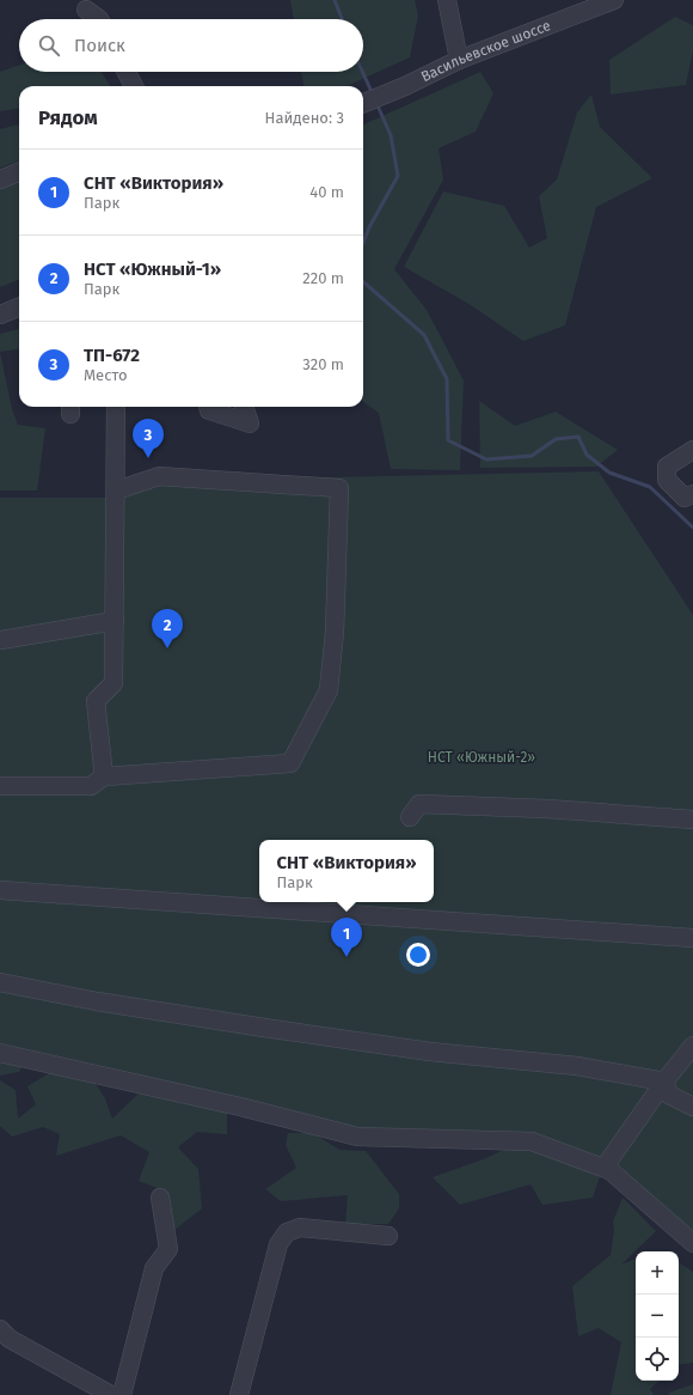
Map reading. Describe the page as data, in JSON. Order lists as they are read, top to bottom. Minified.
{"streets":{"street":["Васильевское шоссе"]},"parks":["НСТ «Южный-2»"],"page":{"search":"Поиск","heading":["Рядом","Найдено: 3"],"list":[{"mark":"1","name":"СНТ «Виктория»","note":"Парк","value":"40 m"},{"mark":"2","name":"НСТ «Южный-1»","note":"Парк","value":"220 m"},{"mark":"3","name":"ТП-672","note":"Место","value":"320 m"}],"pins":["3","2","1"],"popup":["СНТ «Виктория»","Парк"],"map_buttons":["+","−"]}}
